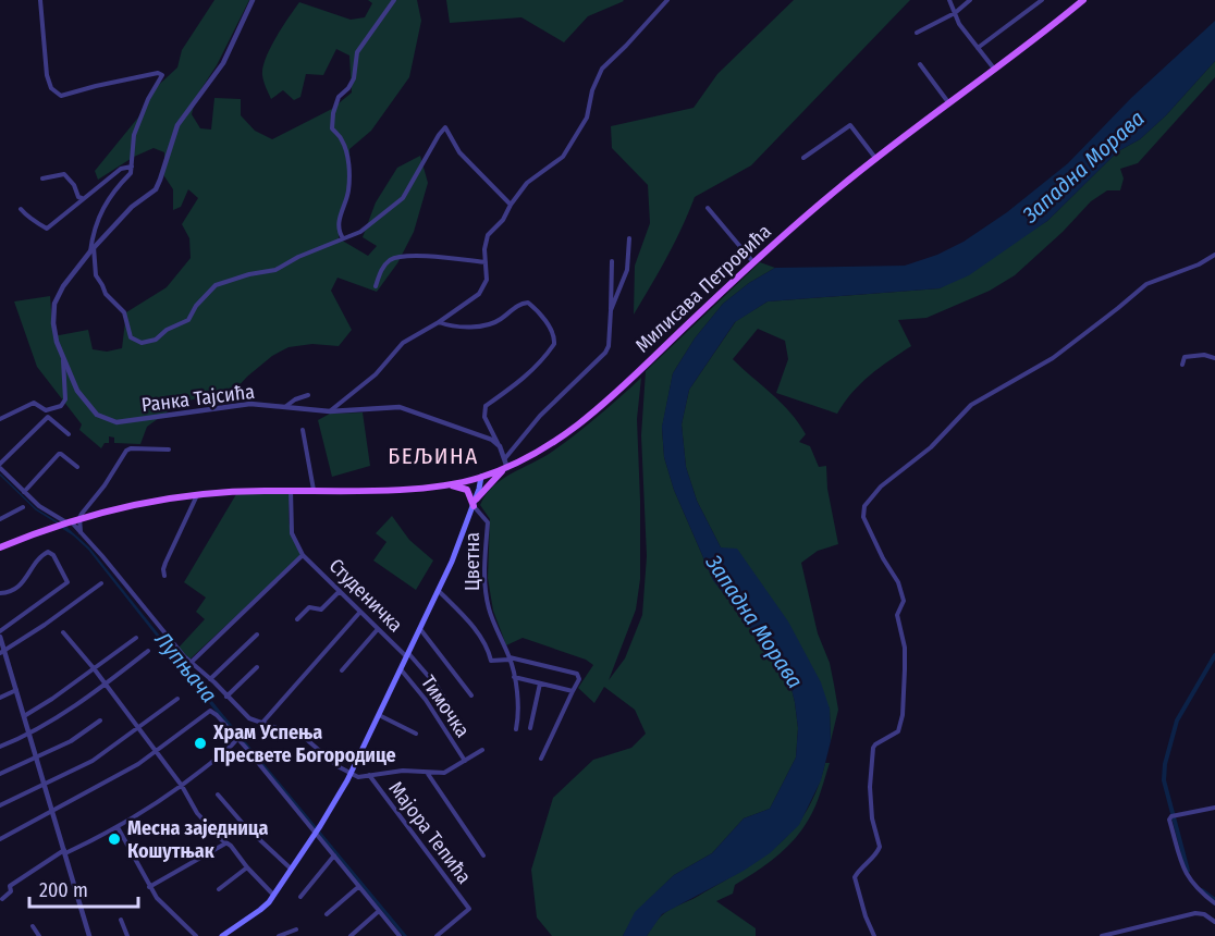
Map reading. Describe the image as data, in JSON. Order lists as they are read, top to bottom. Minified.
{"streets":{"main road":["Милисава Петровића"],"street":["Ранка Тајсића","Цветна","Студеничка","Тимочка","Мајора Тепића"]},"districts":["БЕЉИНА"],"water":["Западна Морава","Лупњача"],"places":["Храм Успења Пресвете Богородице","Месна заједница Кошутњак"],"scale_bar":"200 m"}
